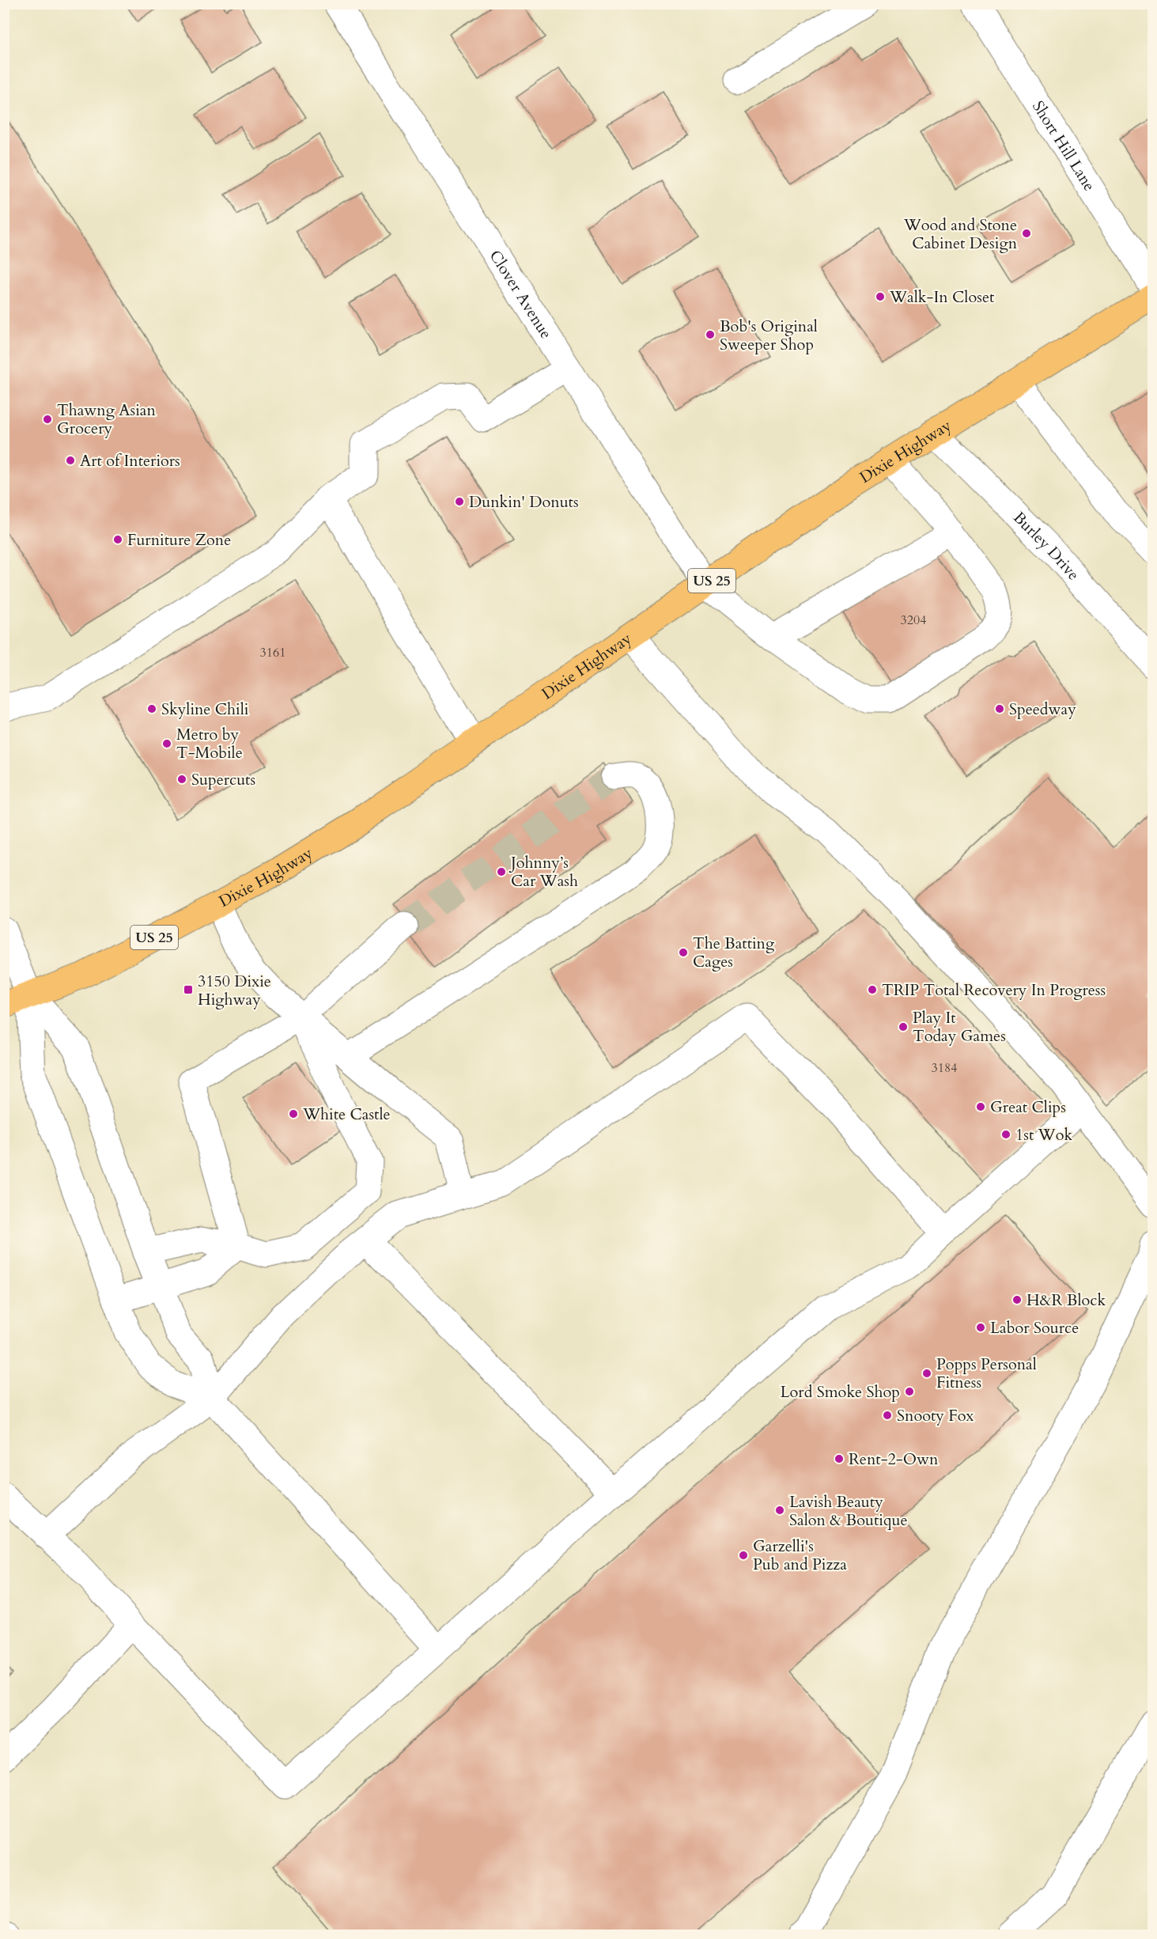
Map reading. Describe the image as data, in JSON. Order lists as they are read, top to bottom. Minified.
{"streets":{"main road":["Dixie Highway","US 25"],"street":["Short Hill Lane","Clover Avenue","Burley Drive"]},"crossings":[["Clover Avenue","Dixie Highway"],["Dixie Highway","Burley Drive"]],"places":{"other":["Wood and Stone Cabinet Design","Walk-In Closet","Bob's Original Sweeper Shop","Thawng Asian Grocery","Art of Interiors","Dunkin' Donuts","Furniture Zone","Skyline Chili","Speedway","Metro by T-Mobile","Supercuts","Johnny’s Car Wash","The Batting Cages","TRIP Total Recovery In Progress","Play It Today Games","Great Clips","White Castle","1st Wok","H&R Block","Labor Source","Popps Personal Fitness","Lord Smoke Shop","Snooty Fox","Rent-2-Own","Lavish Beauty Salon & Boutique","Garzelli's Pub and Pizza"],"transit":["3150 Dixie Highway"]},"house_numbers":["3204","3161","3184"]}
